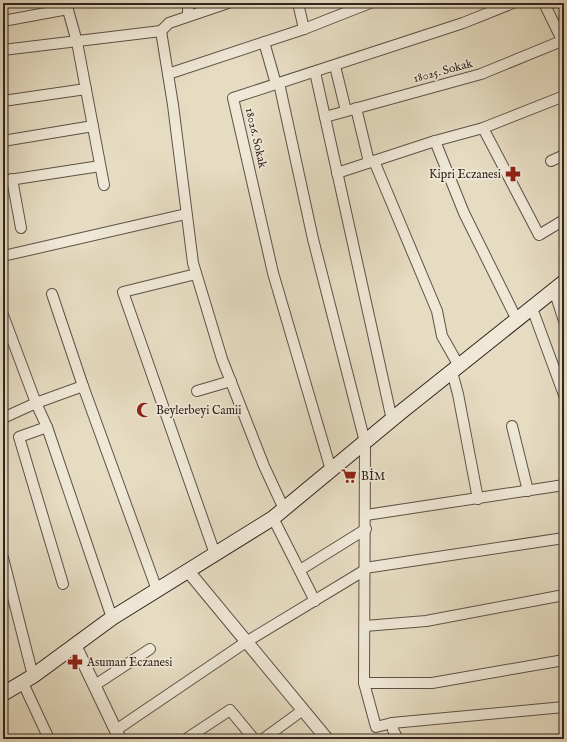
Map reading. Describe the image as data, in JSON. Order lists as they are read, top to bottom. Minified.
{"streets":{"street":["18025. Sokak","18026. Sokak"]},"places":{"pharmacy":["Kipri Eczanesi","Asuman Eczanesi"],"mosque":["Beylerbeyi Camii"],"supermarket":["BİM"]}}
